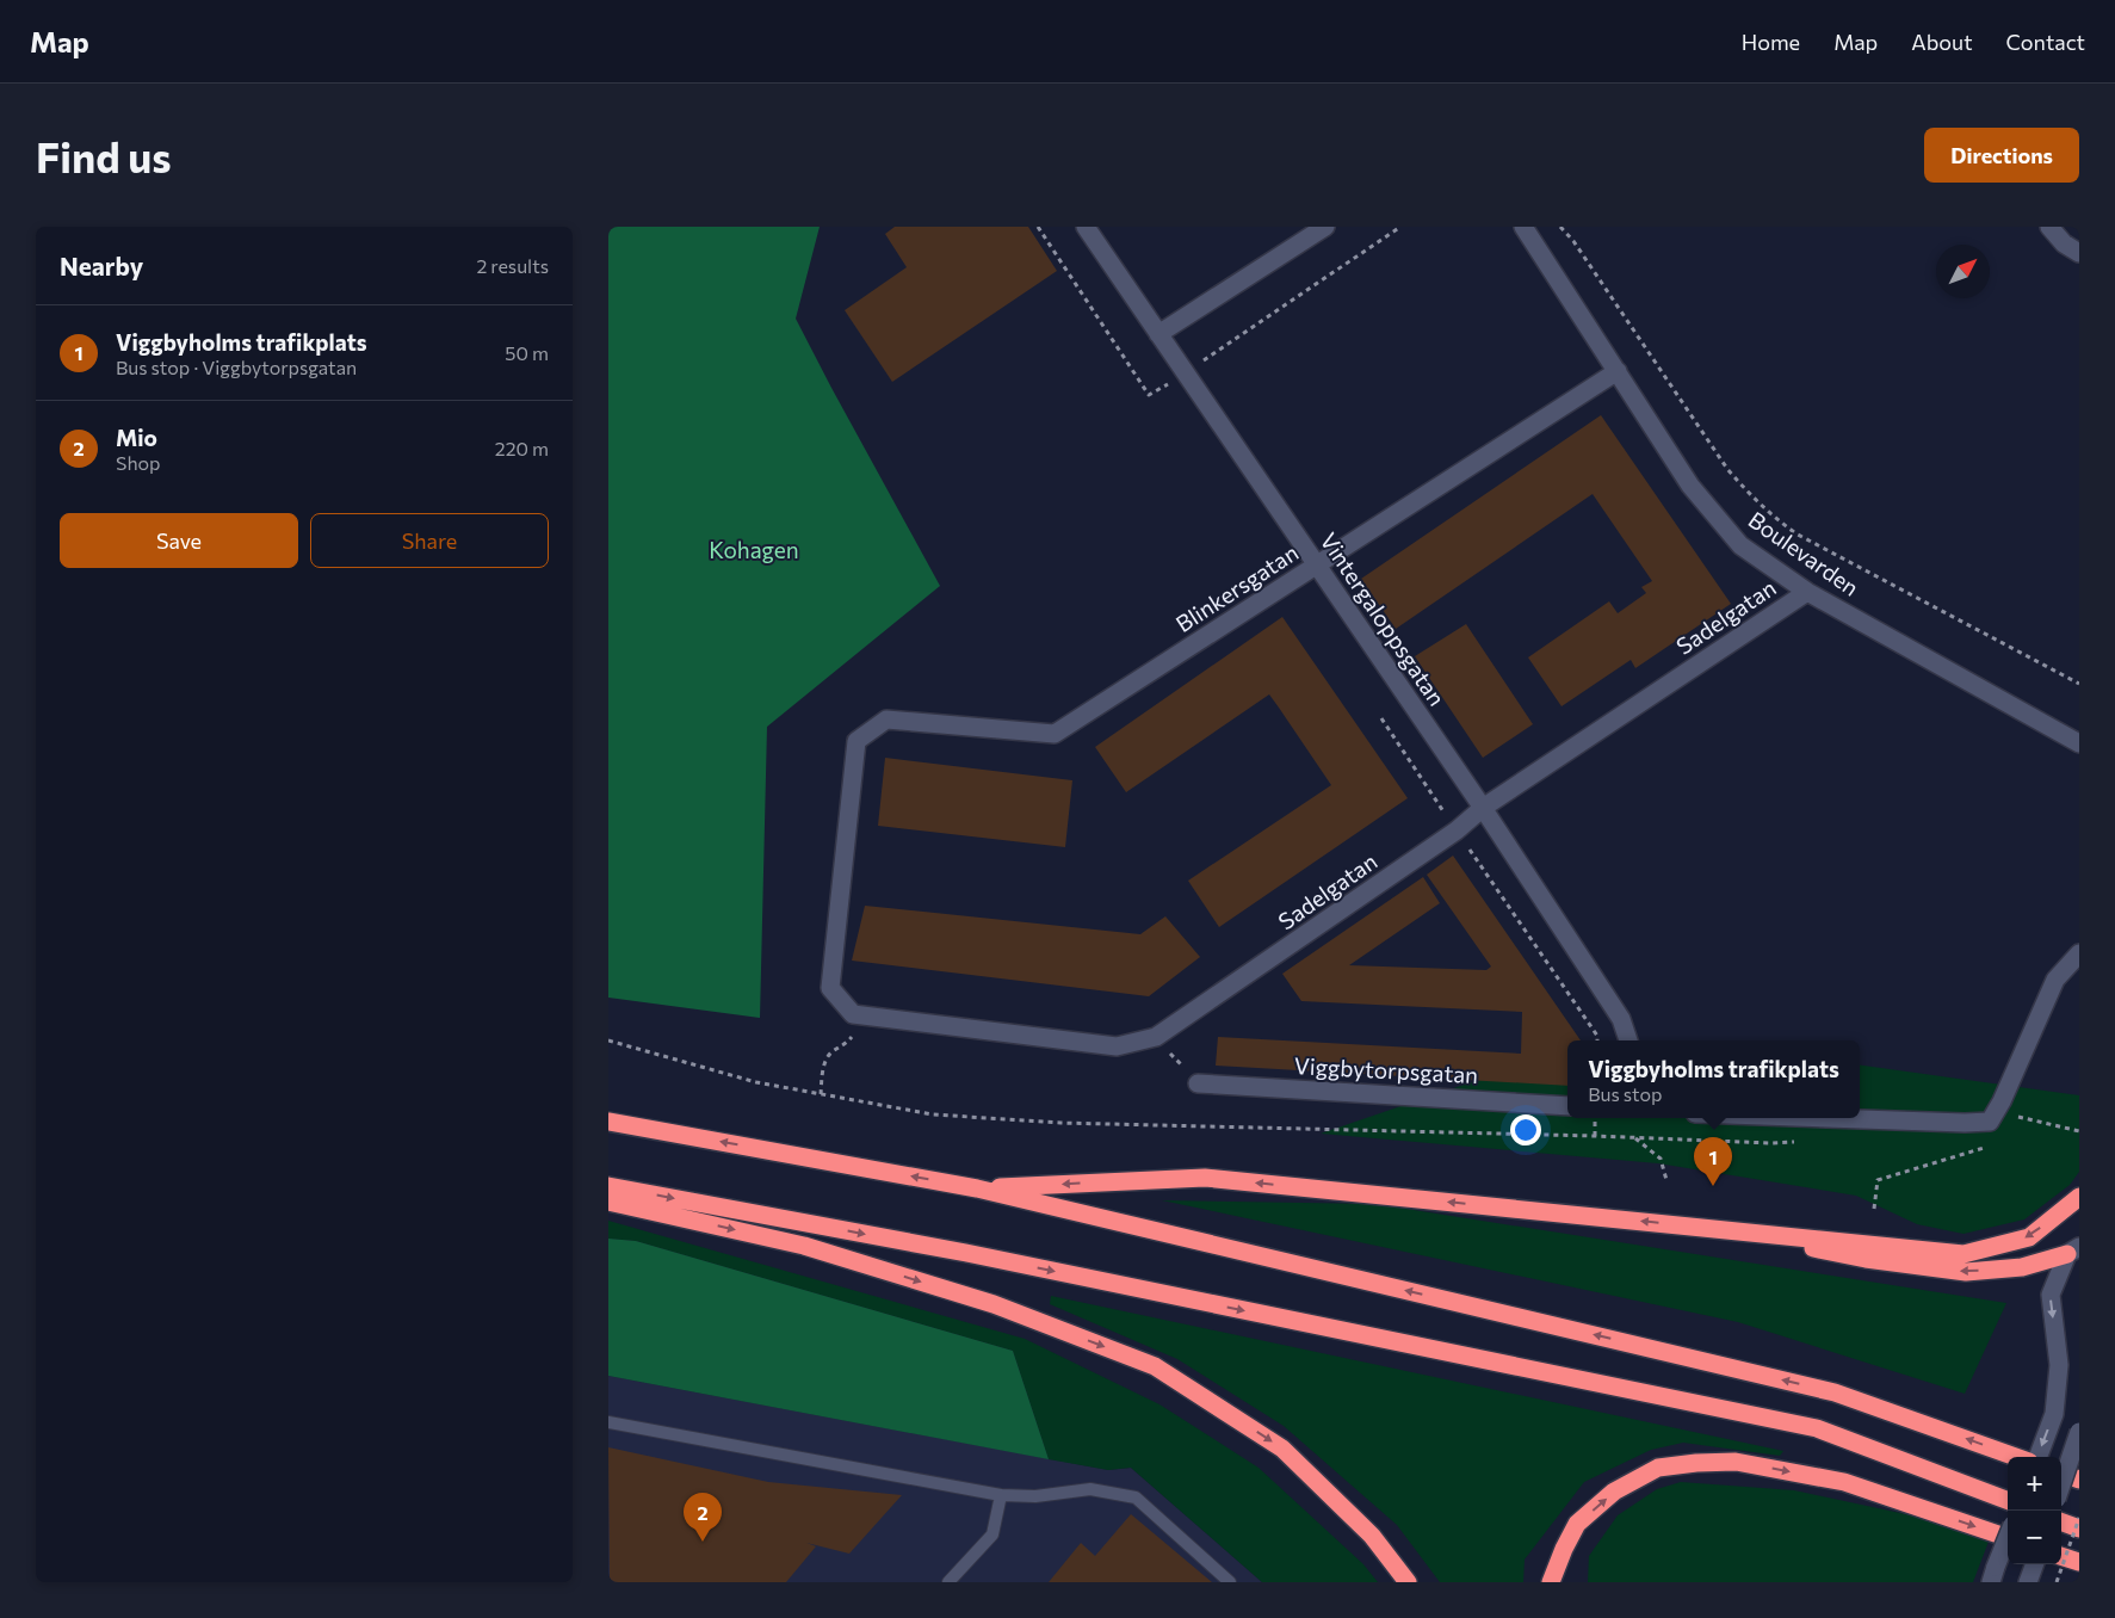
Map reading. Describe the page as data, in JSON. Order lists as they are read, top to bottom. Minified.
{"streets":{"street":["Boulevarden","Blinkersgatan","Sadelgatan","Vintergaloppsgatan","Viggbytorpsgatan"]},"crossings":[["Boulevarden","Blinkersgatan"],["Boulevarden","Sadelgatan"],["Blinkersgatan","Sadelgatan"],["Blinkersgatan","Vintergaloppsgatan"],["Sadelgatan","Vintergaloppsgatan"]],"parks":["Kohagen"],"north":"top right","page":{"header":"Map","nav":["Home","Map","About","Contact"],"buttons":["Directions",["Save","Share"]],"title":"Find us","heading":["Nearby","2 results"],"list":[{"mark":"1","name":"Viggbyholms trafikplats","note":"Bus stop · Viggbytorpsgatan","value":"50 m"},{"mark":"2","name":"Mio","note":"Shop","value":"220 m"}],"popup":["Viggbyholms trafikplats","Bus stop"],"pins":["1","2"],"map_buttons":["+","−"]}}
